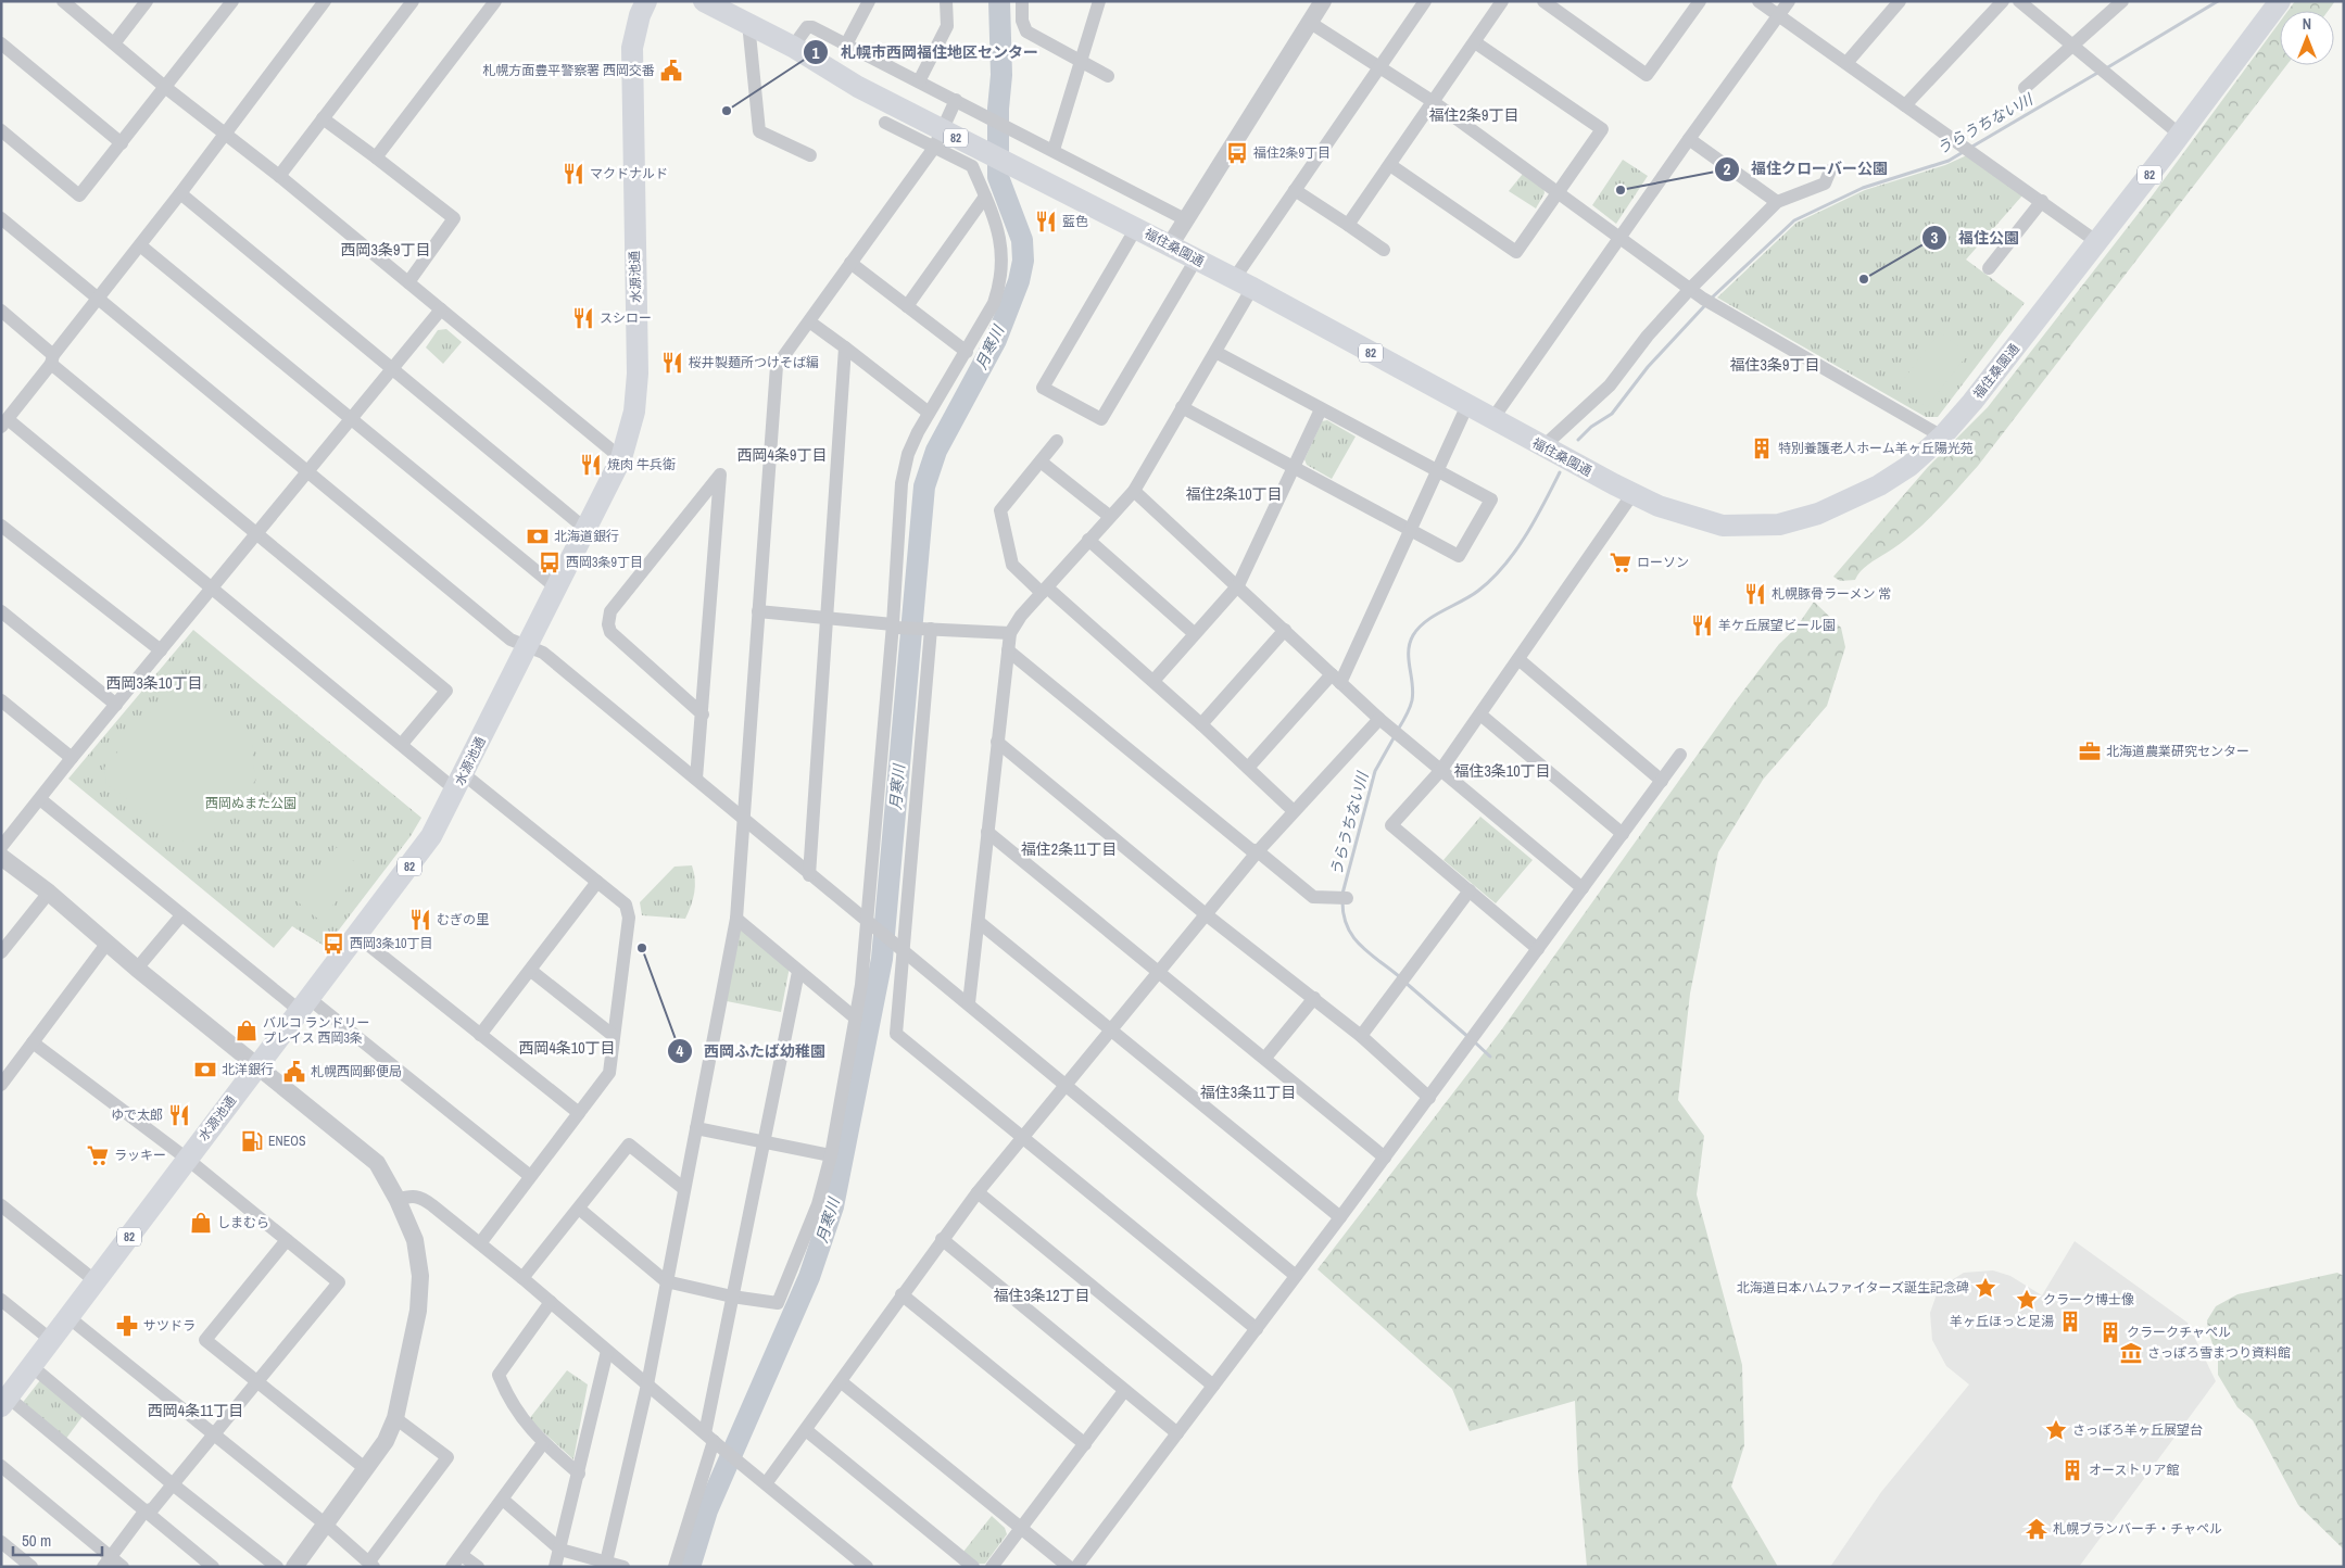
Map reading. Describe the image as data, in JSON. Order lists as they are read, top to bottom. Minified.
{"streets":{"main road":["82","福住桑園通","水源池通"]},"districts":["福住2条9丁目","西岡3条9丁目","福住3条9丁目","西岡4条9丁目","福住2条10丁目","西岡3条10丁目","福住3条10丁目","福住2条11丁目","西岡4条10丁目","福住3条11丁目","福住3条12丁目","西岡4条11丁目"],"water":["うらうちない川","月寒川"],"parks":["西岡ぬまた公園"],"places":{"public building":["札幌方面豊平警察署 西岡交番","札幌西岡郵便局"],"other":["札幌市西岡福住地区センター","福住クローバー公園","福住公園","西岡ふたば幼稚園"],"bus stop":["福住2条9丁目","西岡3条9丁目","西岡3条10丁目"],"restaurant":["マクドナルド","藍色","スシロー","桜井製麺所つけそば編","焼肉 牛兵衛","札幌豚骨ラーメン 常","羊ケ丘展望ビール園","むぎの里","ゆで太郎"],"building":["特別養護老人ホーム羊ヶ丘陽光苑","羊ヶ丘ほっと足湯","クラークチャペル","オーストリア館"],"bank":["北海道銀行","北洋銀行"],"supermarket":["ローソン","ラッキー"],"office":["北海道農業研究センター"],"shop":["バルコ ランドリー プレイス 西岡3条","しまむら"],"fuel station":["ENEOS"],"place":["北海道日本ハムファイターズ誕生記念碑","クラーク博士像","さっぽろ羊ヶ丘展望台"],"pharmacy":["サツドラ"],"museum":["さっぽろ雪まつり資料館"],"temple":["札幌ブランバーチ・チャペル"]},"scale_bar":"50 m","north":"top"}
